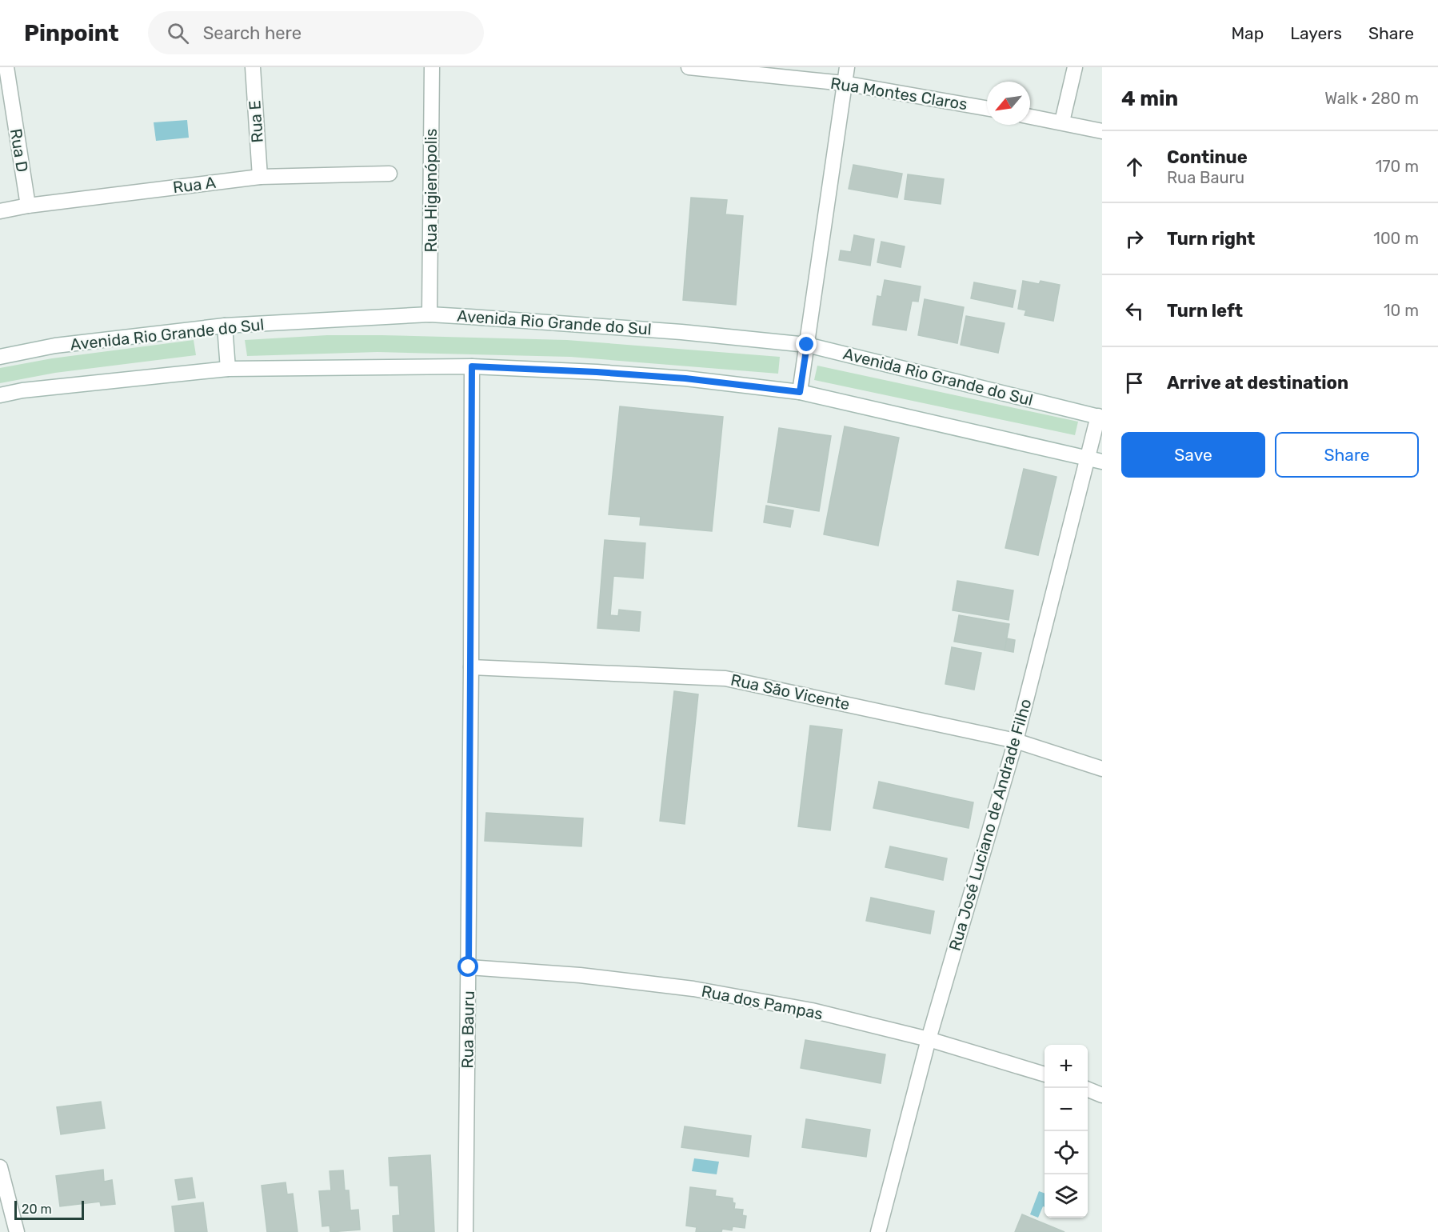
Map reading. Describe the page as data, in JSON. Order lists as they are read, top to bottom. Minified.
{"streets":{"street":["Rua Montes Claros","Rua E","Rua D","Rua A","Rua Higienópolis","Avenida Rio Grande do Sul","Rua São Vicente","Rua José Luciano de Andrade Filho","Rua dos Pampas","Rua Bauru"]},"crossings":[["Rua E","Rua A"],["Rua D","Rua A"],["Rua Higienópolis","Avenida Rio Grande do Sul"],["Avenida Rio Grande do Sul","Rua José Luciano de Andrade Filho"],["Rua São Vicente","Rua José Luciano de Andrade Filho"],["Rua São Vicente","Rua Bauru"],["Rua José Luciano de Andrade Filho","Rua dos Pampas"],["Rua dos Pampas","Rua Bauru"]],"scale_bar":"20 m","north":"bottom left","page":{"header":"Pinpoint","search":"Search here","nav":["Map","Layers","Share"],"heading":["4 min","Walk · 280 m"],"list":[["Continue","Rua Bauru","170 m"],["Turn right","100 m"],["Turn left","10 m"],"Arrive at destination"],"buttons":["Save","Share"],"map_buttons":["+","−"],"scale":"20 m"}}
